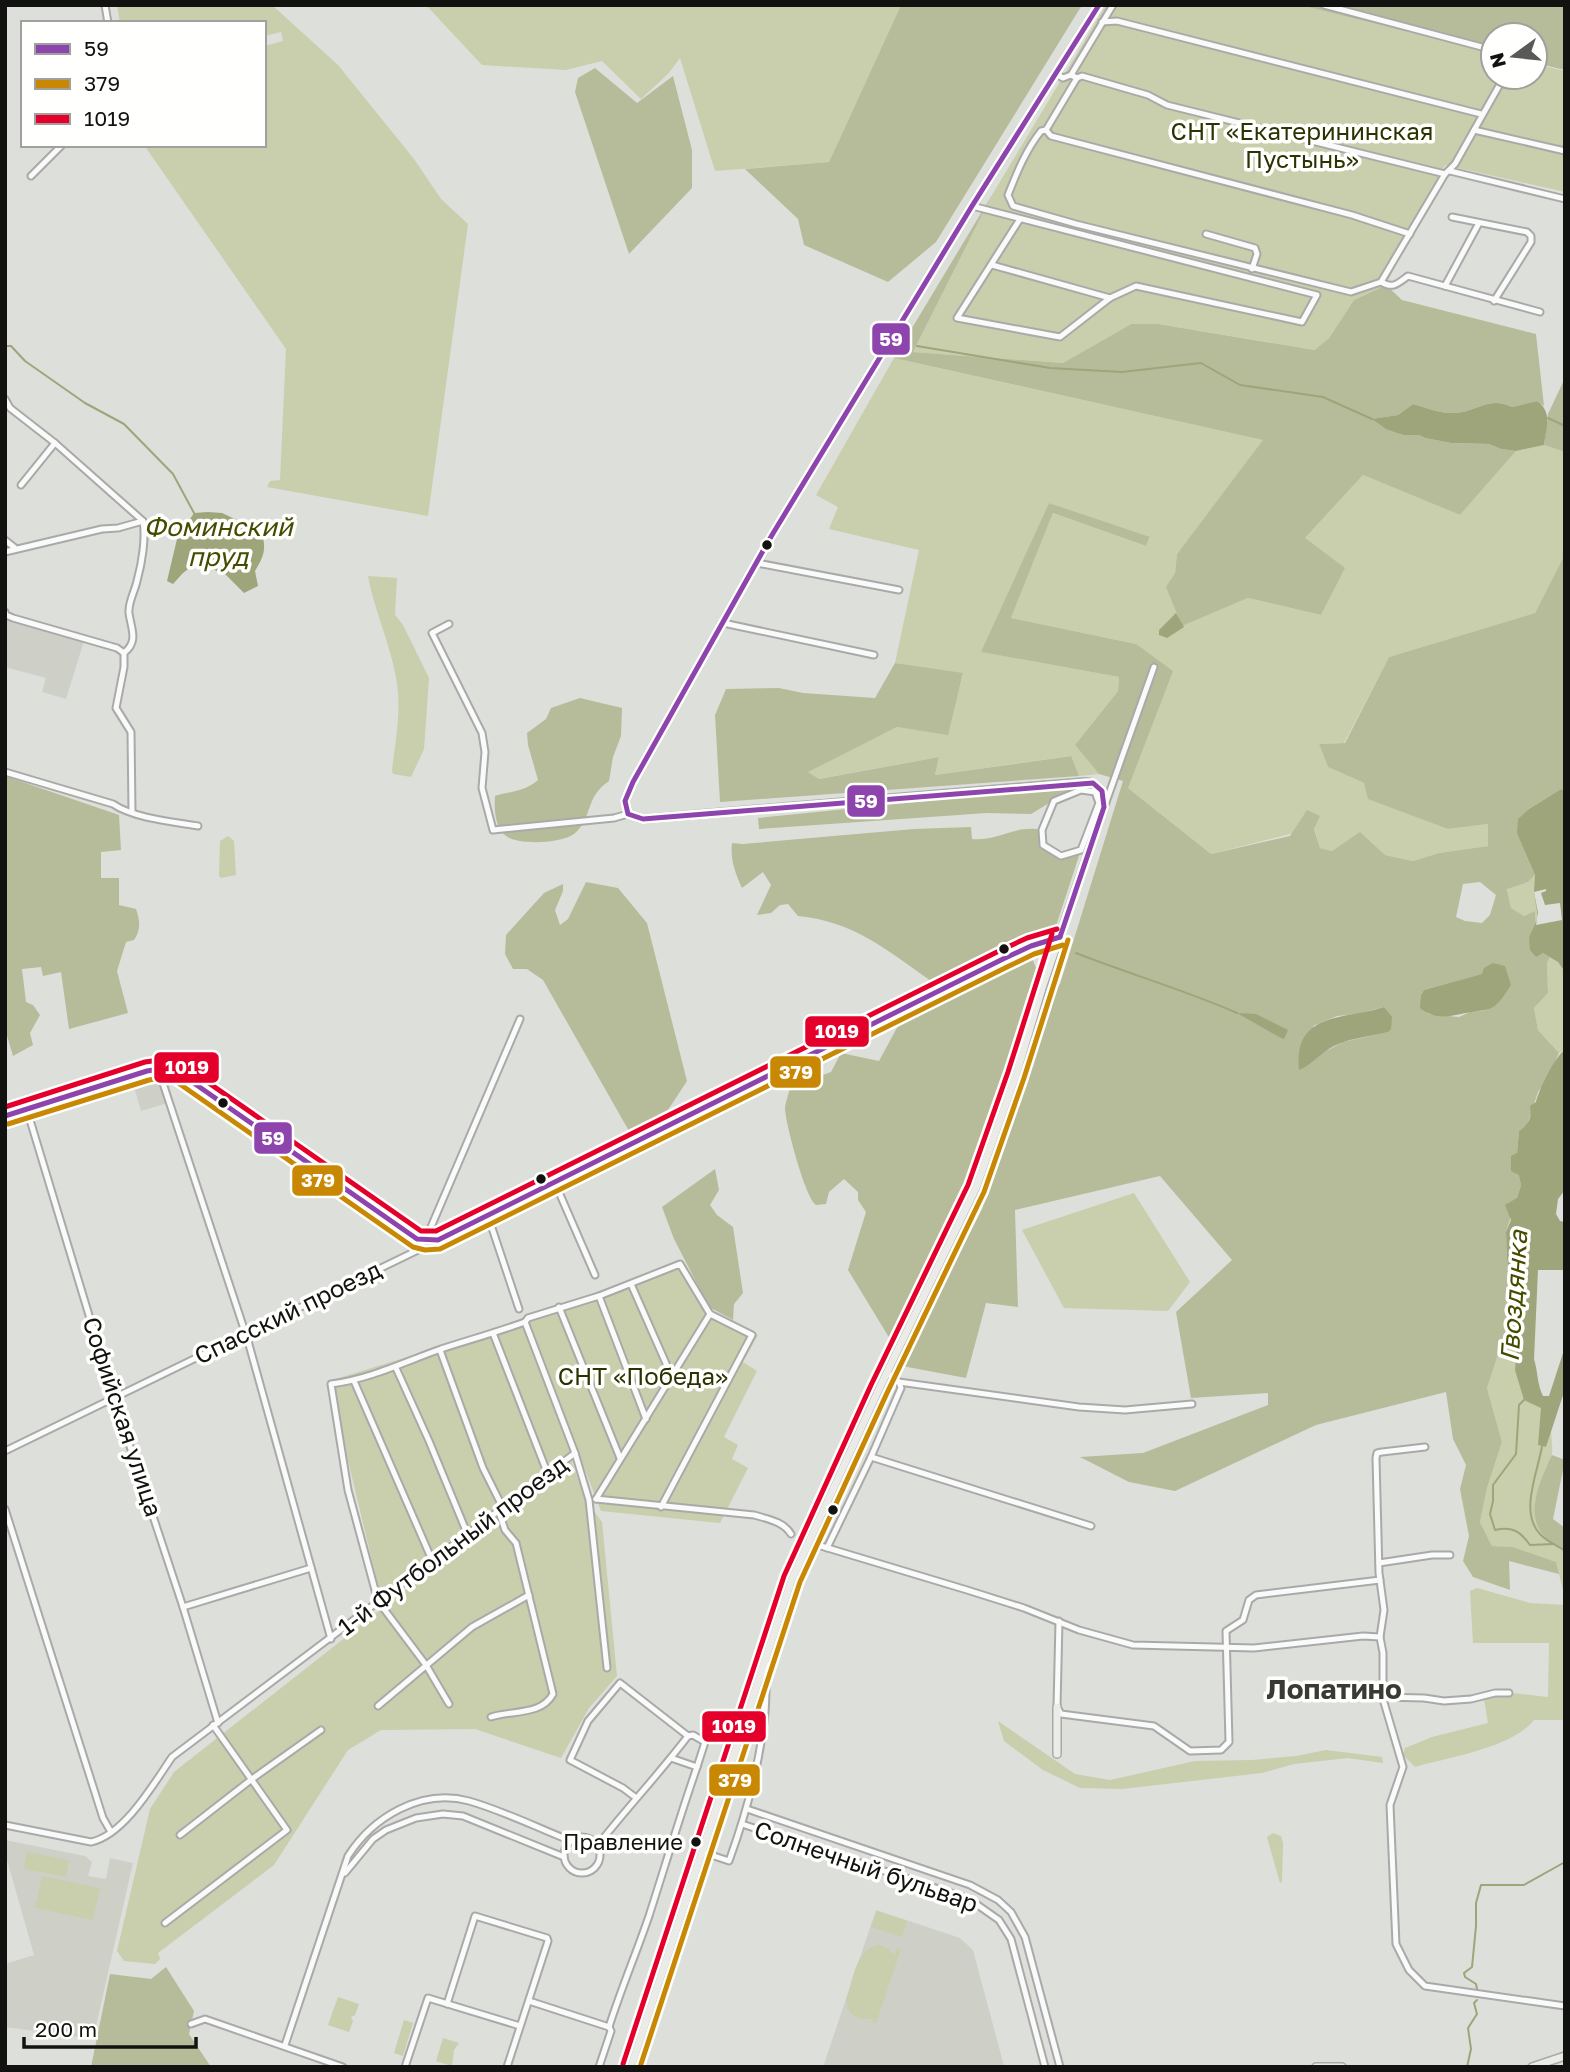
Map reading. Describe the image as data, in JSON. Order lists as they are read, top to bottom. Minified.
{"streets":{"main road":["Спасский проезд"],"street":["Софийская улица","1-й Футбольный проезд","Солнечный бульвар"]},"crossings":[["Спасский проезд","Софийская улица"],["Спасский проезд","1-й Футбольный проезд"],["Софийская улица","1-й Футбольный проезд"]],"districts":["Лопатино"],"water":["Фоминский пруд","Гвоздянка"],"parks":["СНТ «Екатерининская Пустынь»","СНТ «Победа»"],"places":["Правление"],"lines":["transit line 59","transit line 1019","transit line 379"],"legend":["59","379","1019"],"scale_bar":"200 m","north":"left"}
